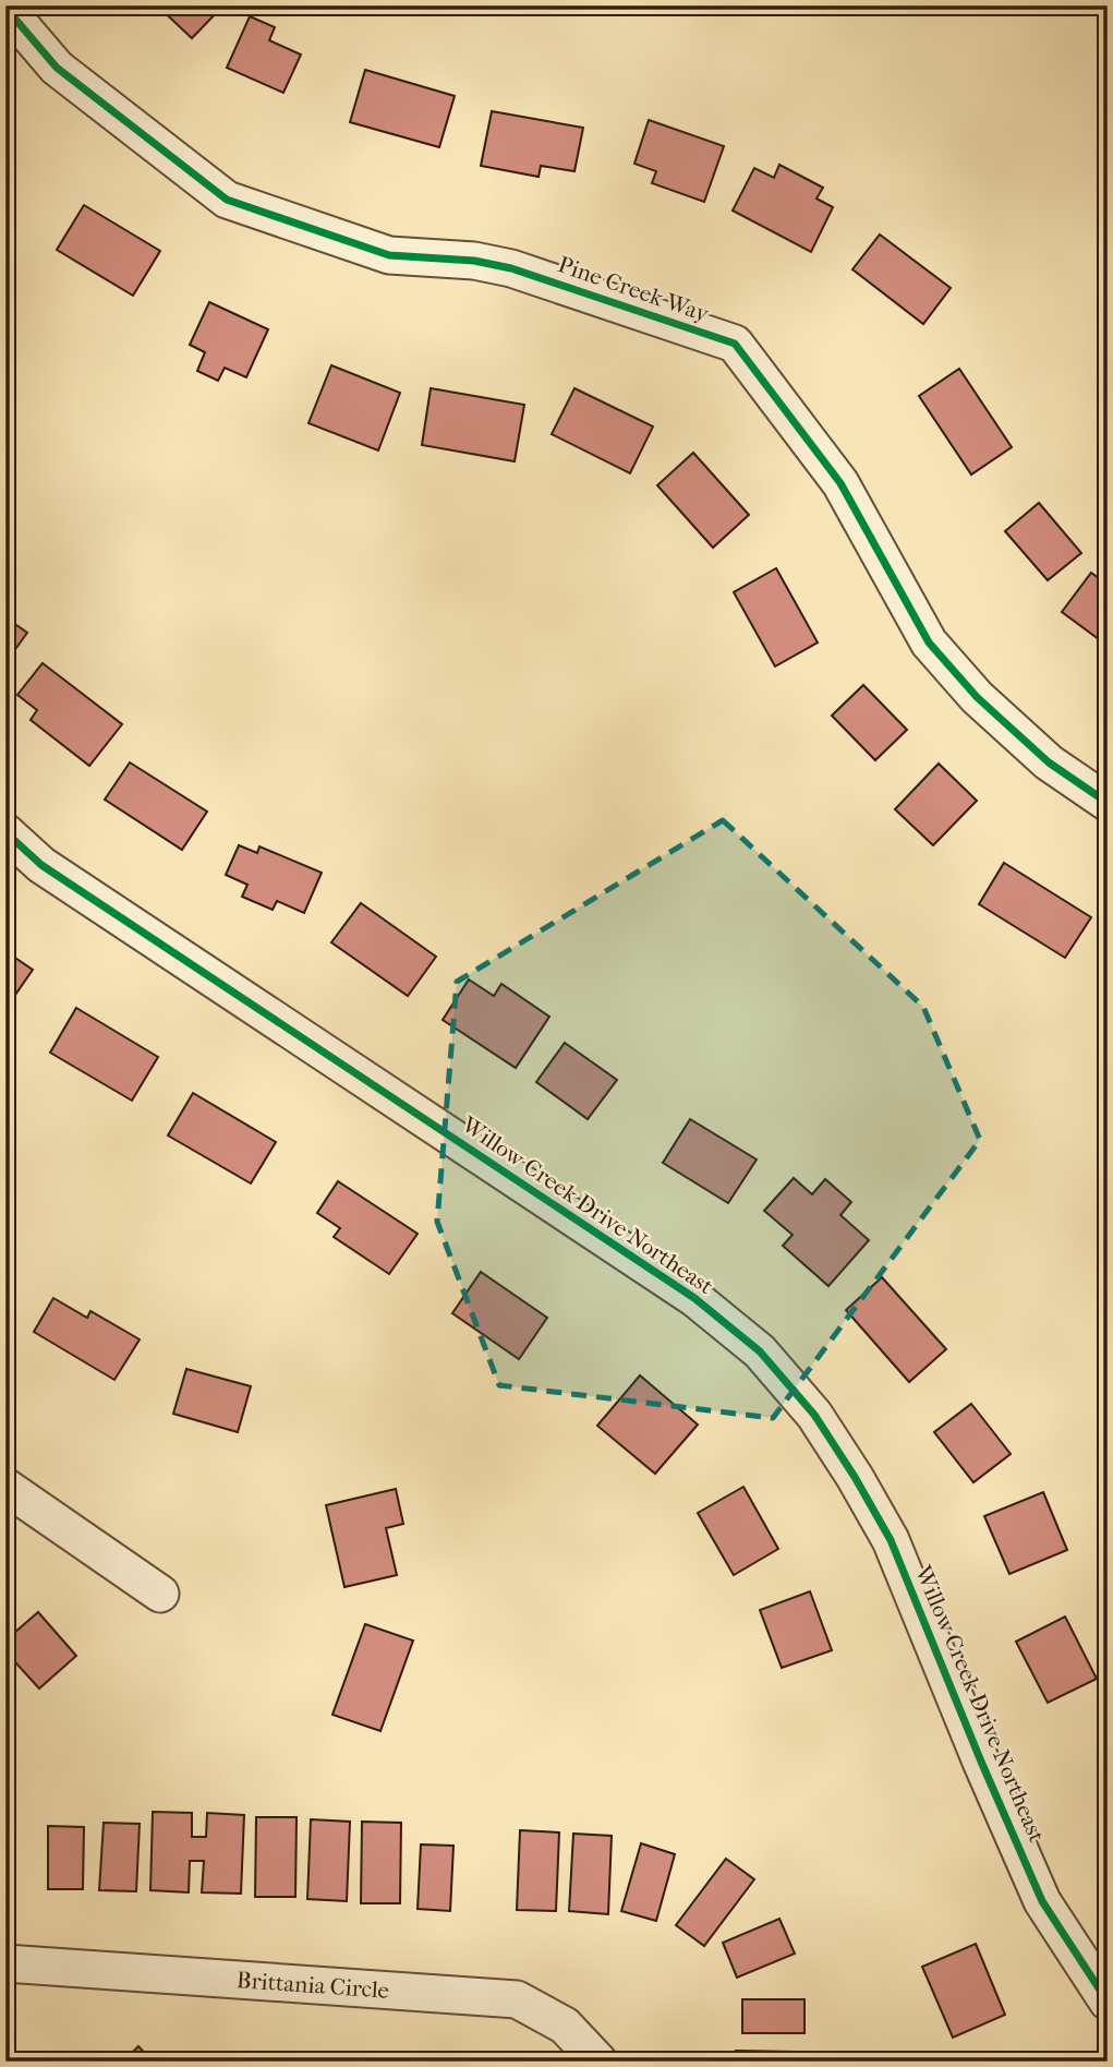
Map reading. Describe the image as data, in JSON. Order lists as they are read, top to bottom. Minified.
{"streets":{"street":["Pine Creek Way","Willow Creek Drive Northeast","Brittania Circle"]}}
